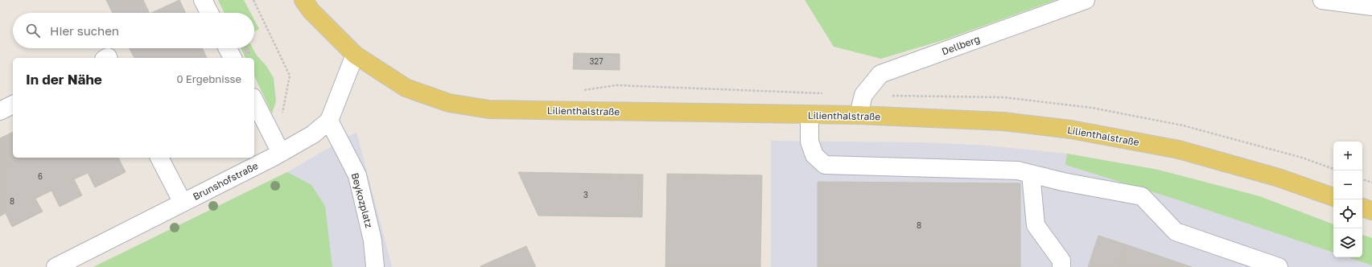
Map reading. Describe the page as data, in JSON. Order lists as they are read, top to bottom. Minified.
{"streets":{"main road":["Lilienthalstraße"],"street":["Dellberg","Brunshofstraße","Beykozplatz"]},"crossings":[["Dellberg","Lilienthalstraße"],["Lilienthalstraße","Brunshofstraße"],["Brunshofstraße","Beykozplatz"]],"house_numbers":["327","6","3","8","8"],"page":{"search":"Hier suchen","heading":["In der Nähe","0 Ergebnisse"],"map_buttons":["+","−"]}}
